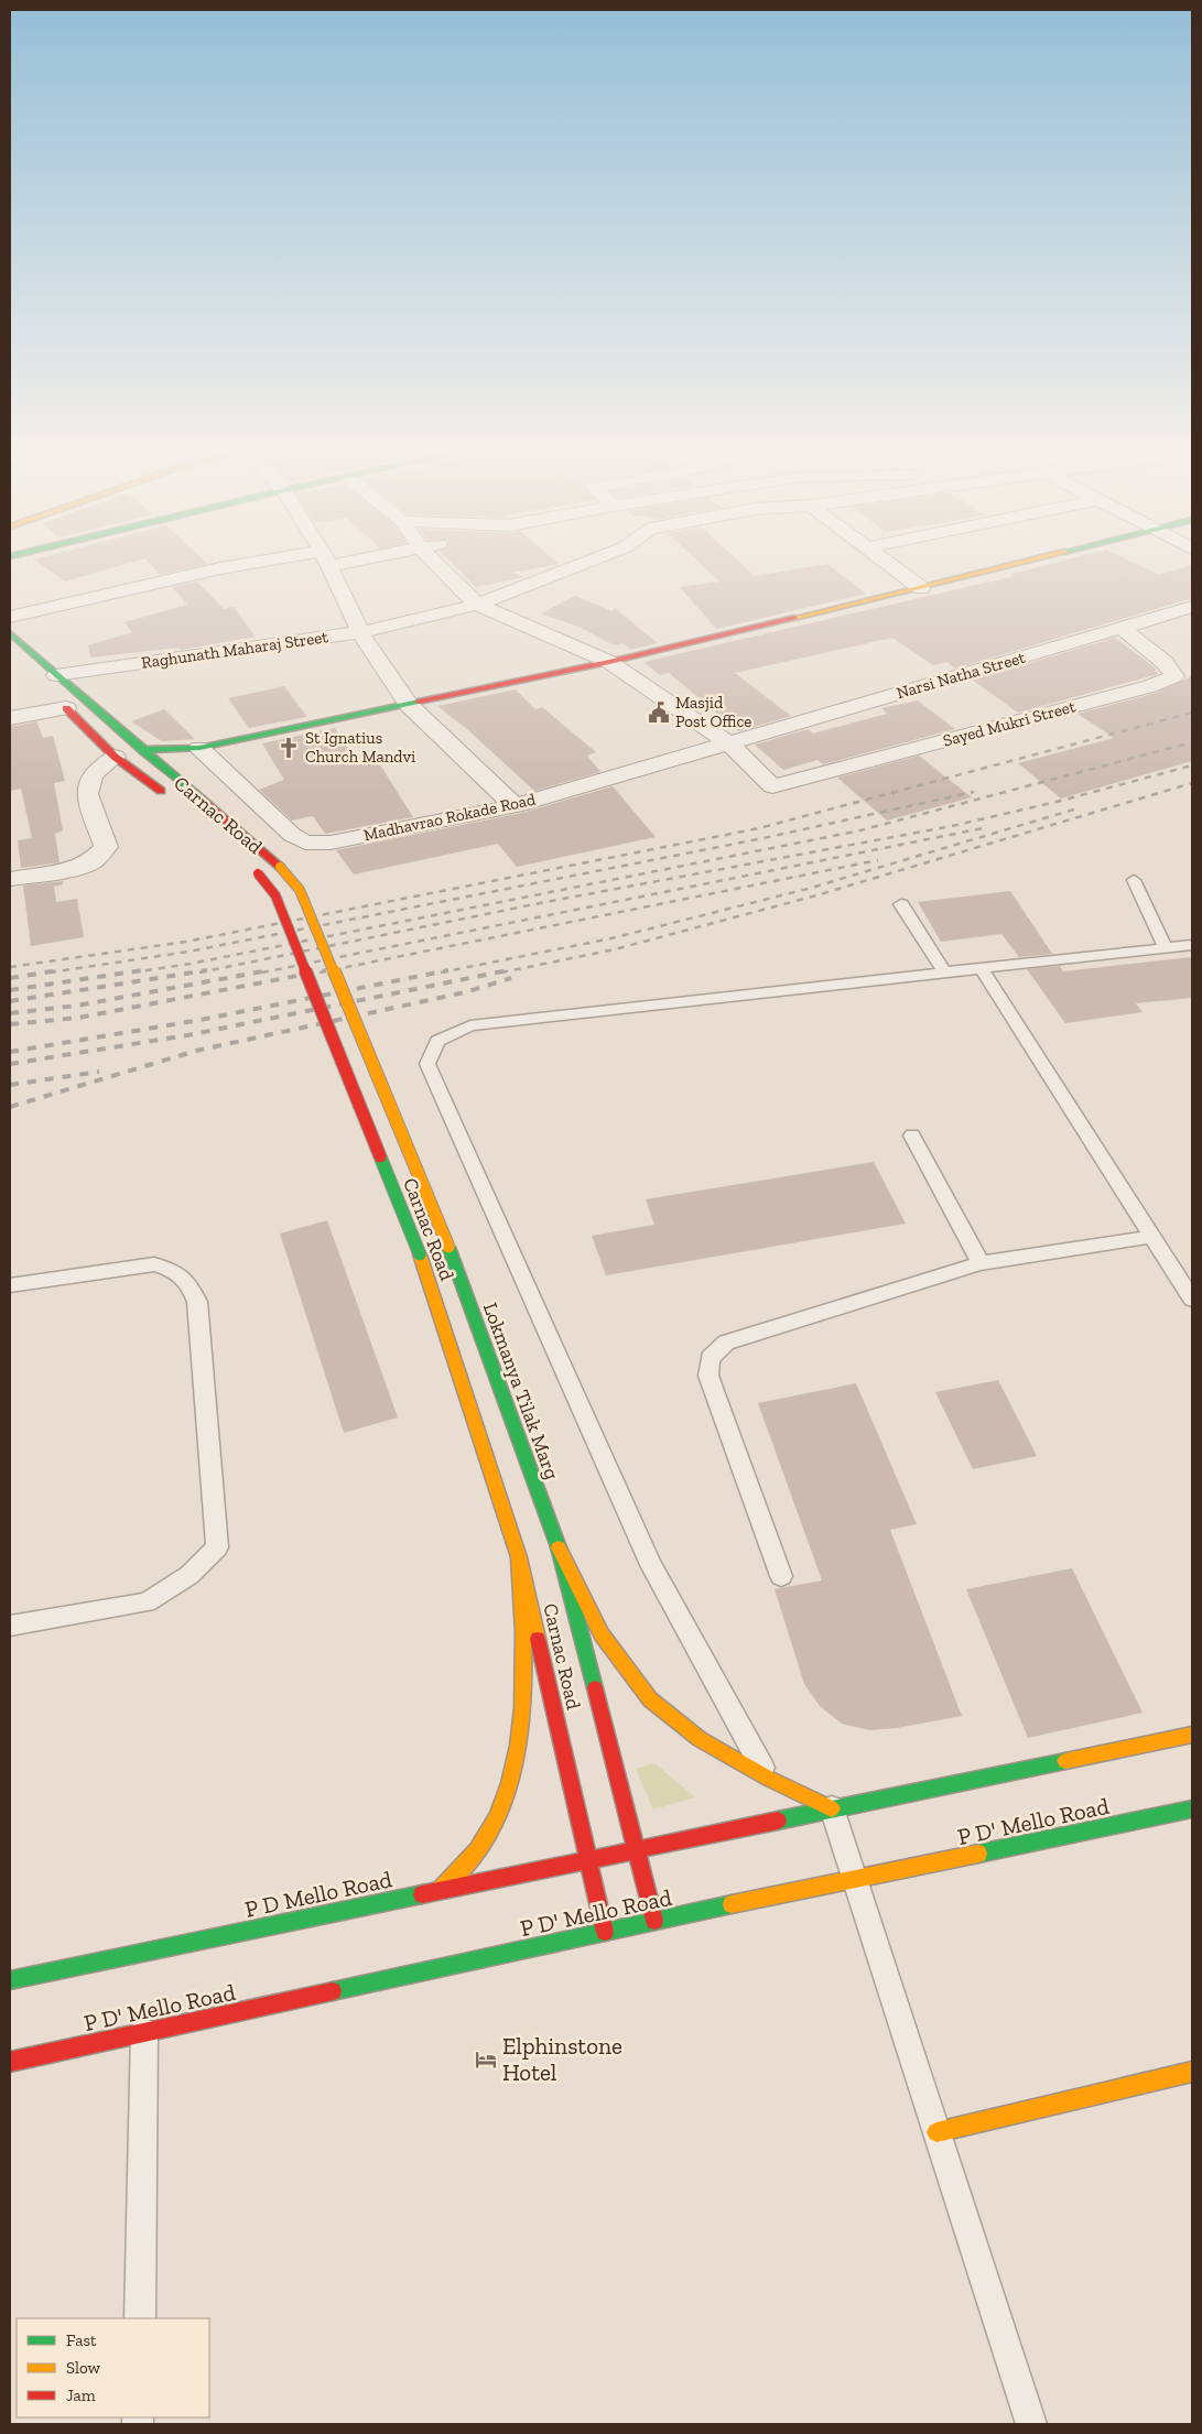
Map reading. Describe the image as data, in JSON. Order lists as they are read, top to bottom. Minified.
{"streets":{"main road":["Carnac Road","Lokmanya Tilak Marg","P D' Mello Road","P D Mello Road"],"street":["Raghunath Maharaj Street","Narsi Natha Street","Sayed Mukri Street","Madhavrao Rokade Road"]},"crossings":[["Raghunath Maharaj Street","Carnac Road"],["Narsi Natha Street","Sayed Mukri Street"],["Narsi Natha Street","Madhavrao Rokade Road"],["Sayed Mukri Street","Madhavrao Rokade Road"],["Carnac Road","Lokmanya Tilak Marg"],["Carnac Road","P D' Mello Road"],["Carnac Road","P D Mello Road"]],"places":{"public building":["Masjid Post Office"],"church":["St Ignatius Church Mandvi"],"hotel":["Elphinstone Hotel"]},"legend":["Fast","Slow","Jam"]}
